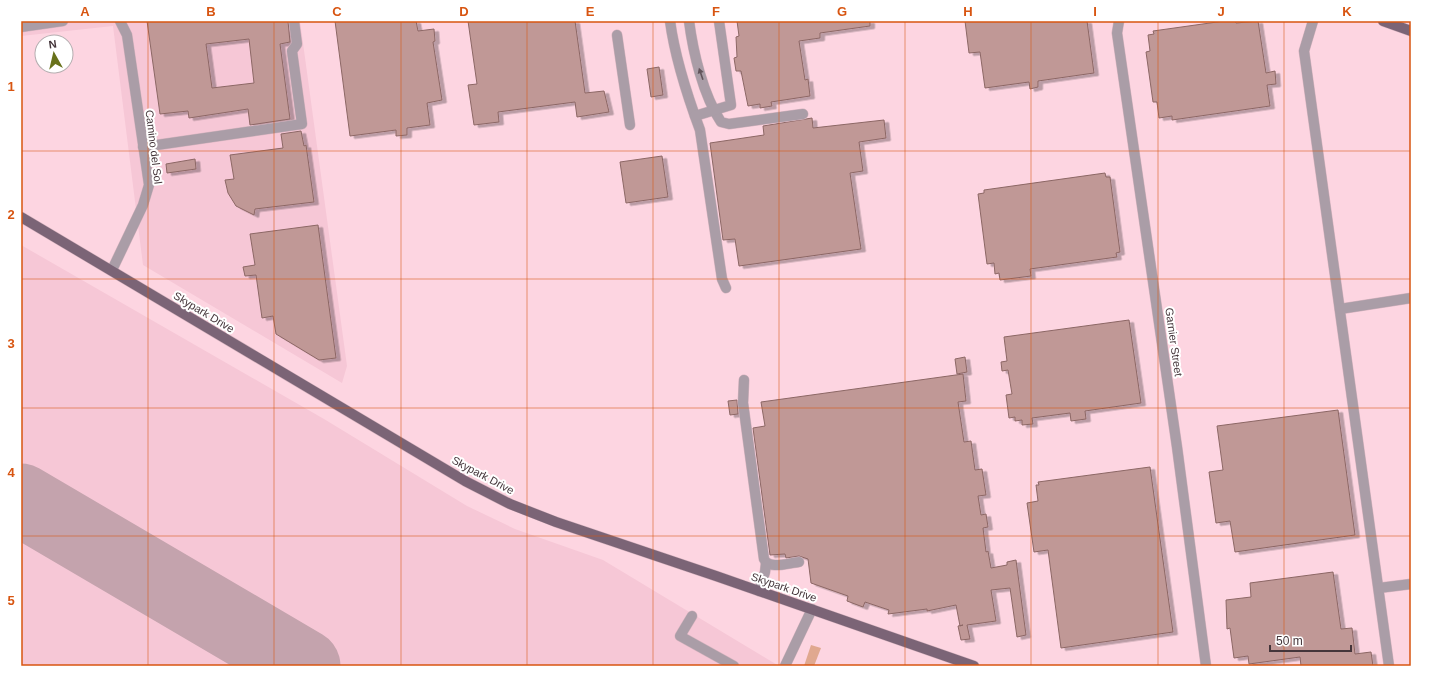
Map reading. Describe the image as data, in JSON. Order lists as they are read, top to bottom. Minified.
{"streets":{"main road":["Skypark Drive"],"street":["Camino del Sol","Garnier Street"]},"crossings":[["Camino del Sol","Skypark Drive"]],"scale_bar":"50 m","north":"top","grid":{"columns":["A","B","C","D","E","F","G","H","I","J","K"],"rows":["1","2","3","4","5"]}}
